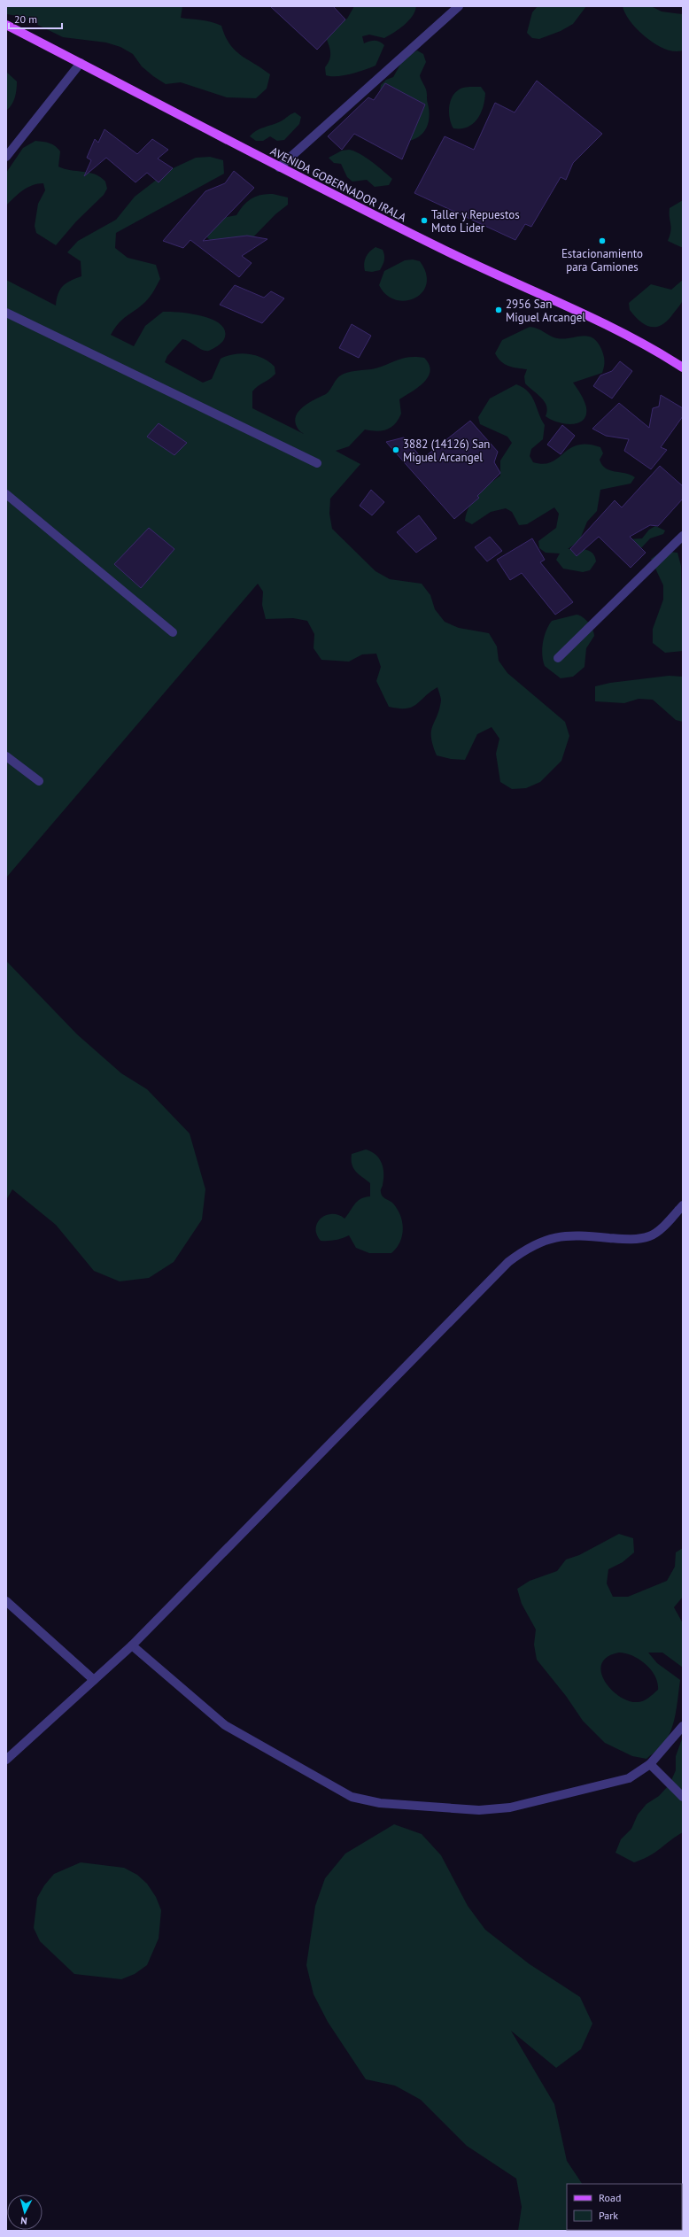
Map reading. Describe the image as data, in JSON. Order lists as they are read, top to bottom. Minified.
{"streets":{"main road":["AVENIDA GOBERNADOR IRALA"]},"places":["Taller y Repuestos Moto Lider","Estacionamiento para Camiones","2956 San Miguel Arcangel","3882 (14126) San Miguel Arcangel"],"legend":["Road","Park"],"scale_bar":"20 m","north":"bottom"}
